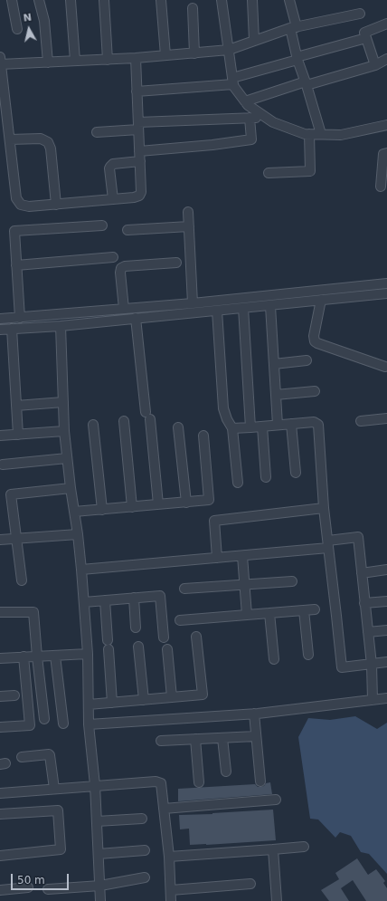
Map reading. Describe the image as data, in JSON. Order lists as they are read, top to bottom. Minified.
{"scale_bar":"50 m","north":"top"}
